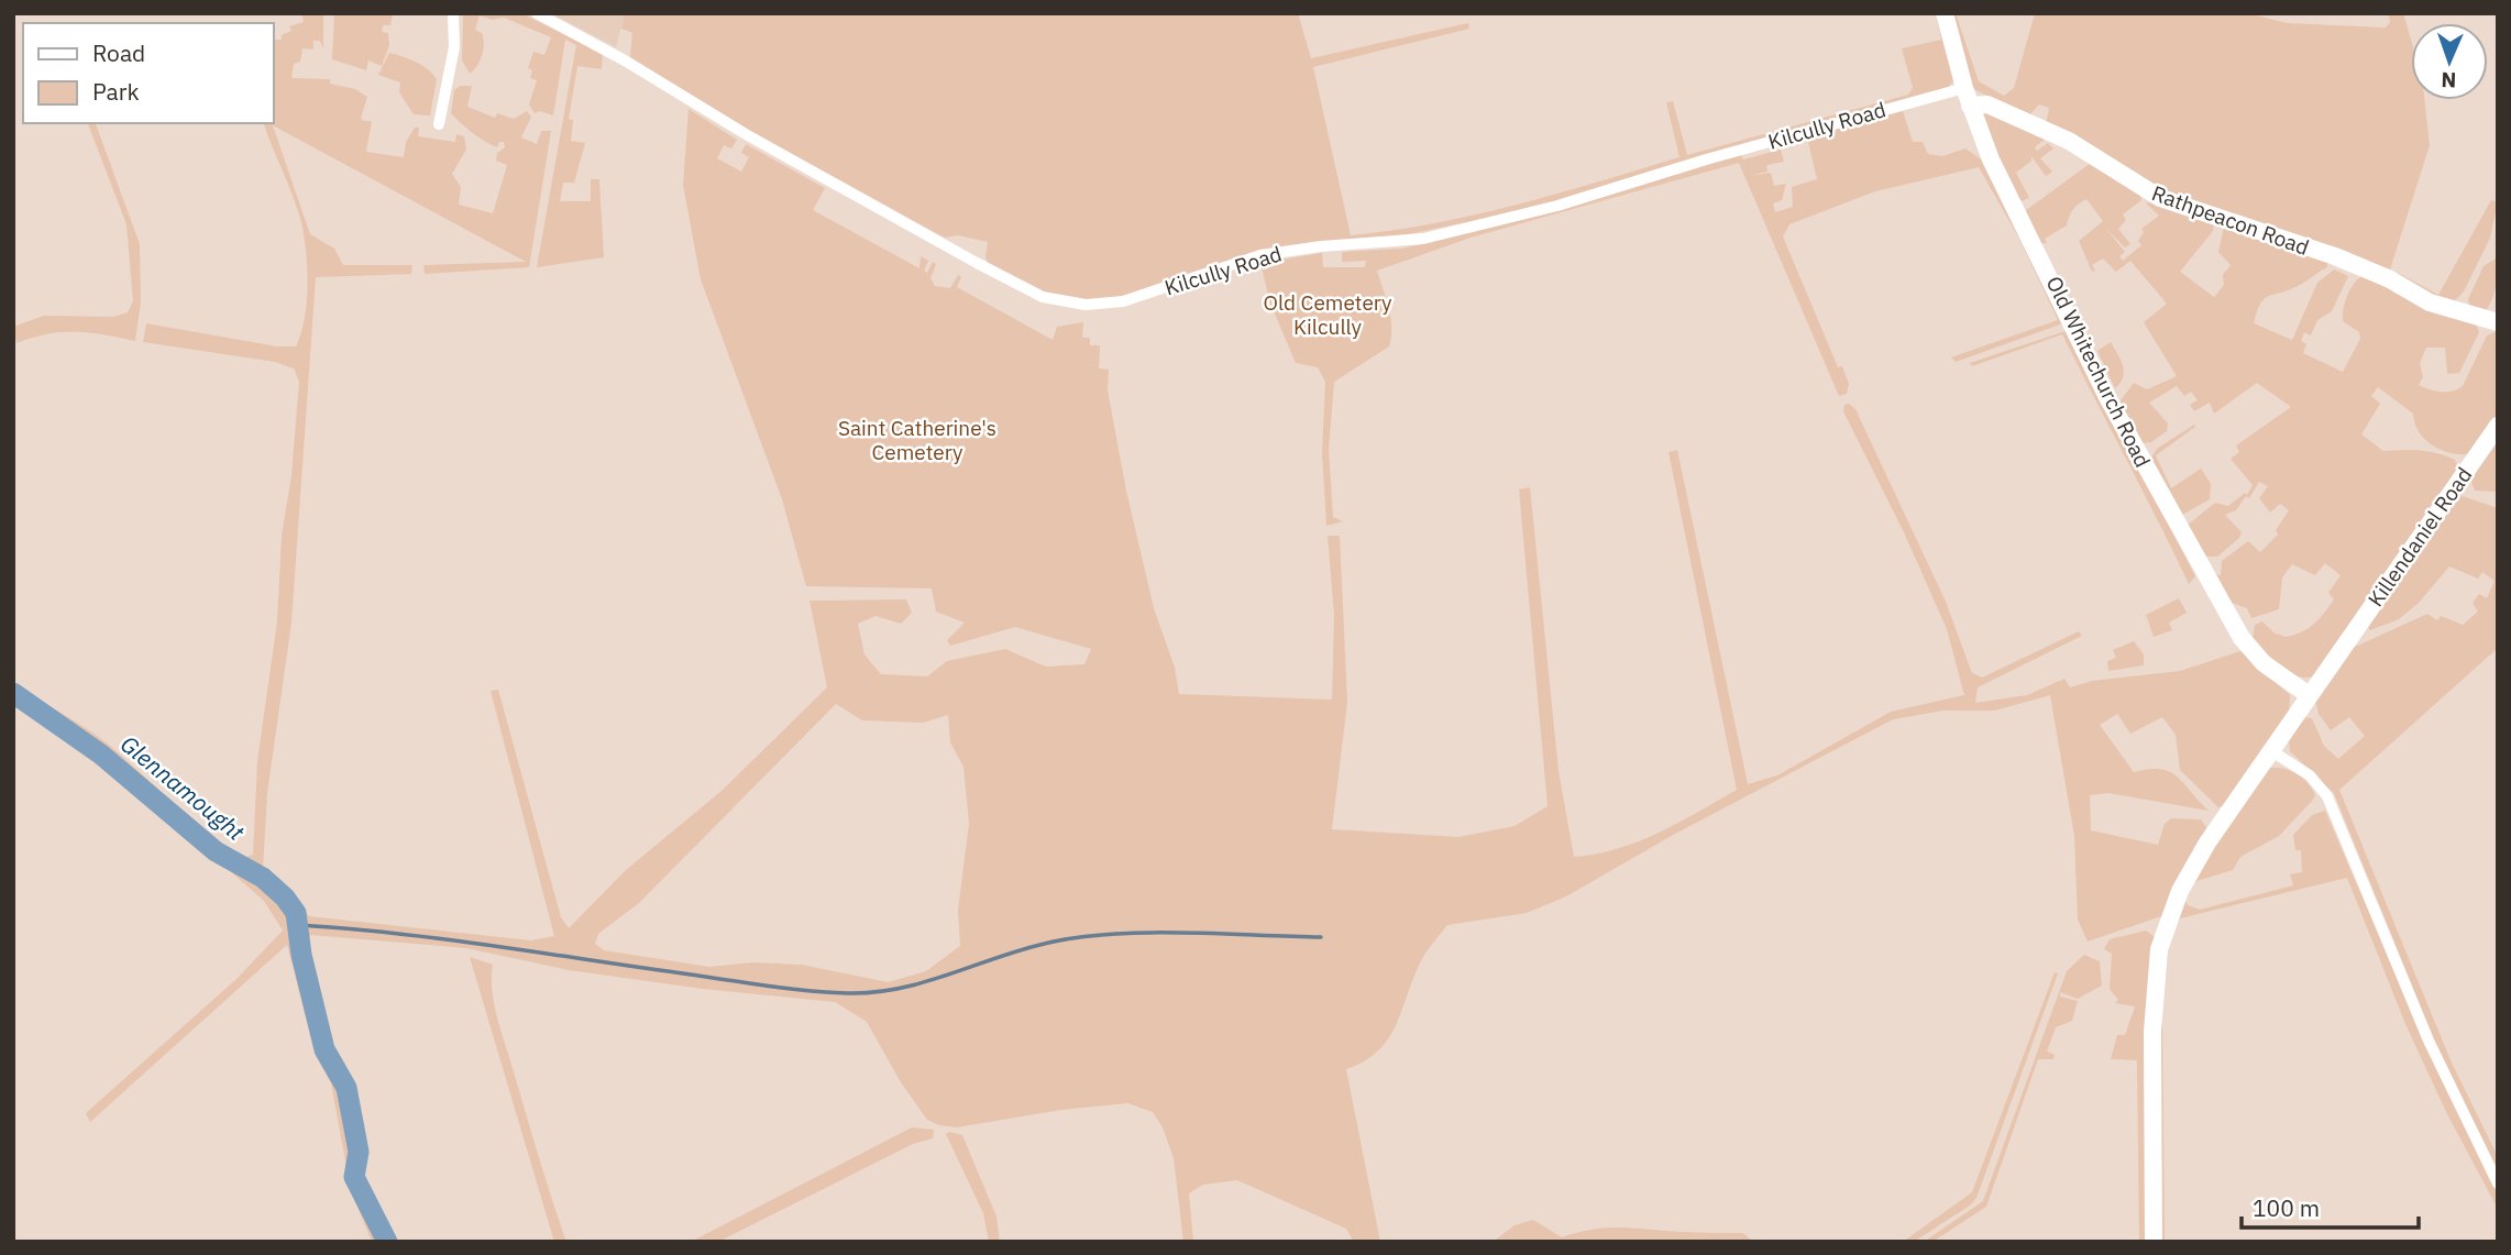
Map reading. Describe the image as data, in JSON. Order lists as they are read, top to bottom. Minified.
{"streets":{"street":["Kilcully Road","Rathpeacon Road","Old Whitechurch Road","Killendaniel Road"]},"crossings":[["Kilcully Road","Rathpeacon Road"],["Kilcully Road","Old Whitechurch Road"],["Rathpeacon Road","Old Whitechurch Road"],["Old Whitechurch Road","Killendaniel Road"]],"water":["Glennamought"],"parks":["Old Cemetery Kilcully","Saint Catherine's Cemetery"],"legend":["Road","Park"],"scale_bar":"100 m","north":"bottom"}
